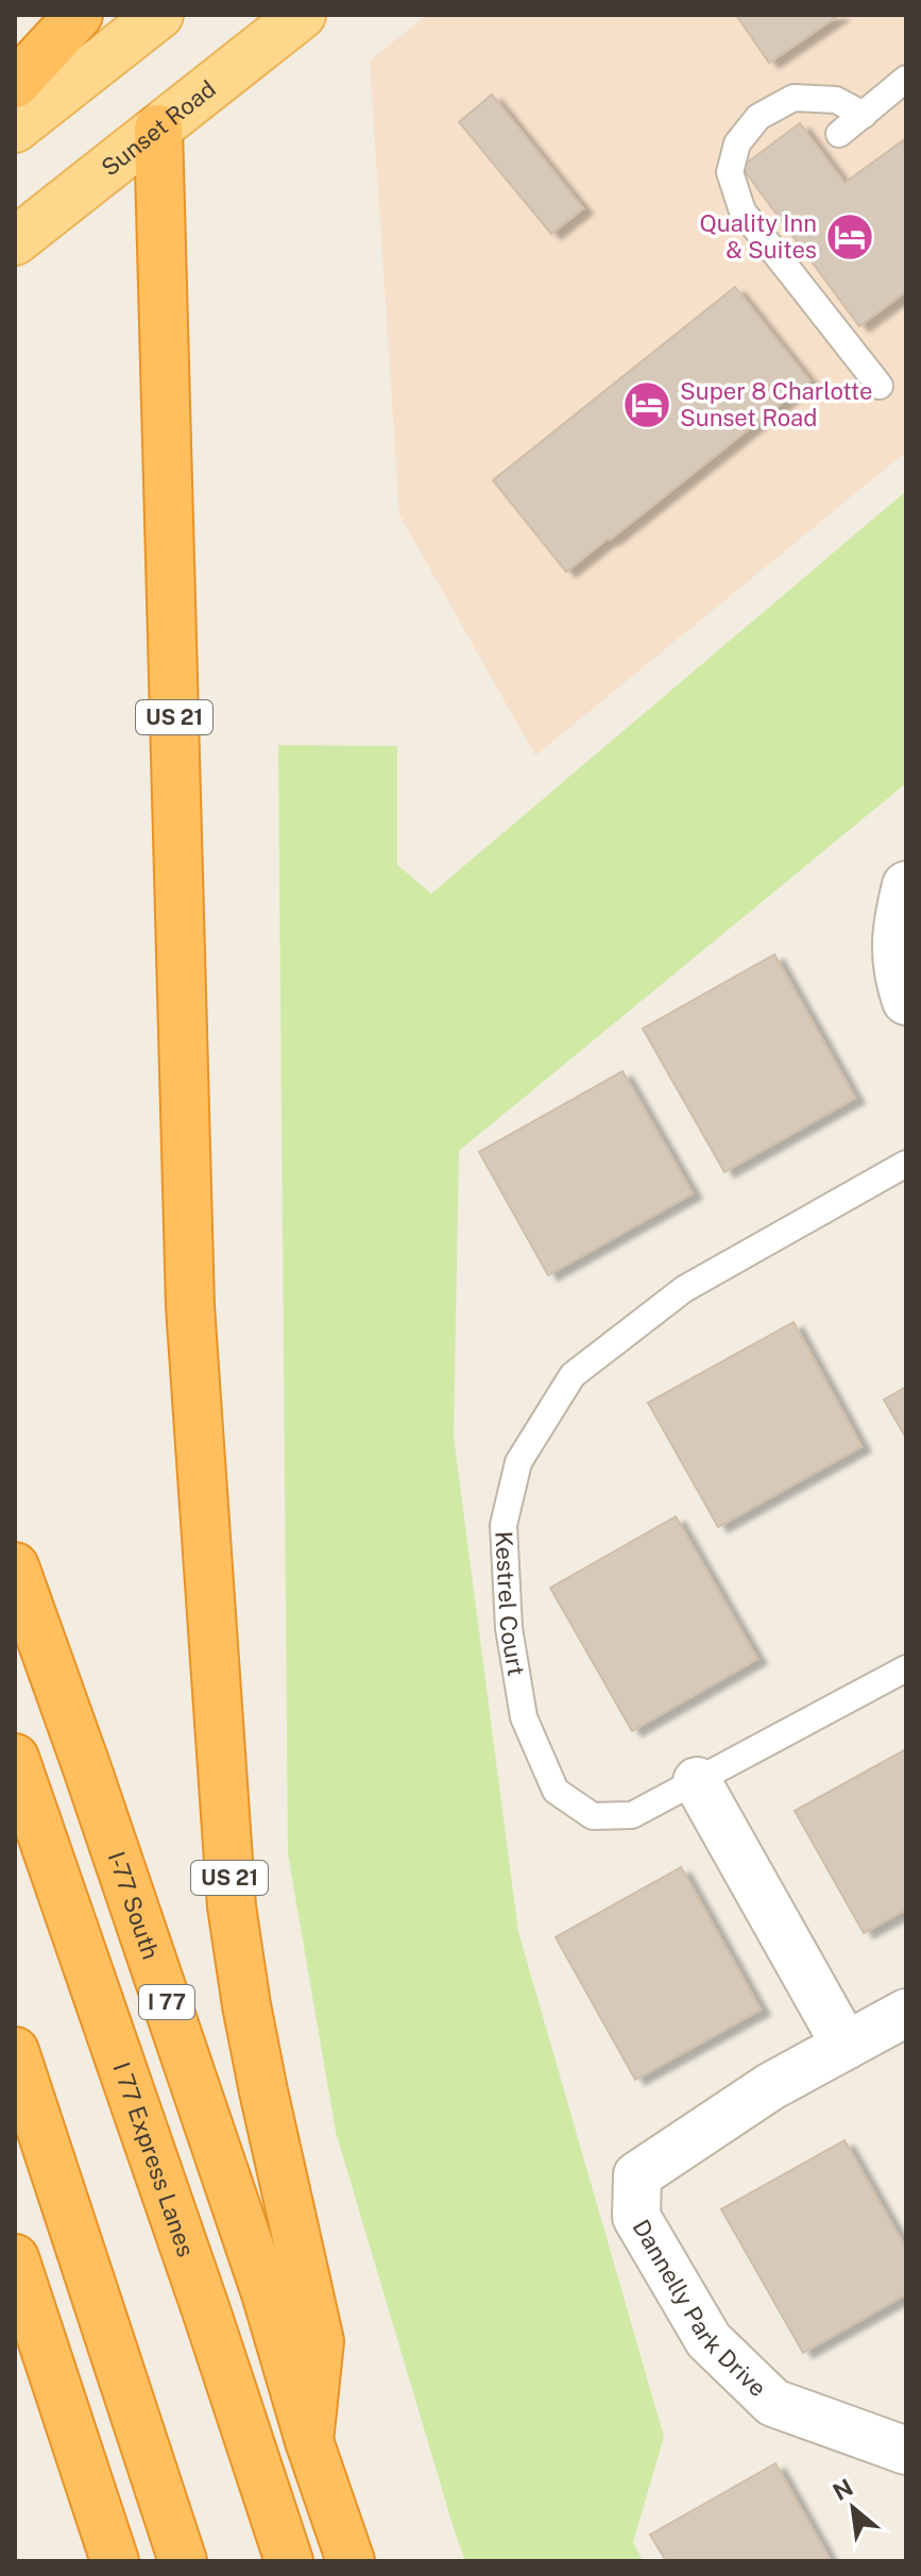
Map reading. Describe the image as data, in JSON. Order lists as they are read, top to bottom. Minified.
{"streets":{"highway":["US 21","I-77 South","I 77","I 77 Express Lanes"],"main road":["Sunset Road"],"street":["Dannelly Park Drive"],"lane":["Kestrel Court"]},"crossings":[["Sunset Road","US 21"],["US 21","I-77 South"],["US 21","I 77"],["I-77 South","I 77"]],"places":{"hotel":["Quality Inn & Suites","Super 8 Charlotte Sunset Road"]},"north":"top left"}
